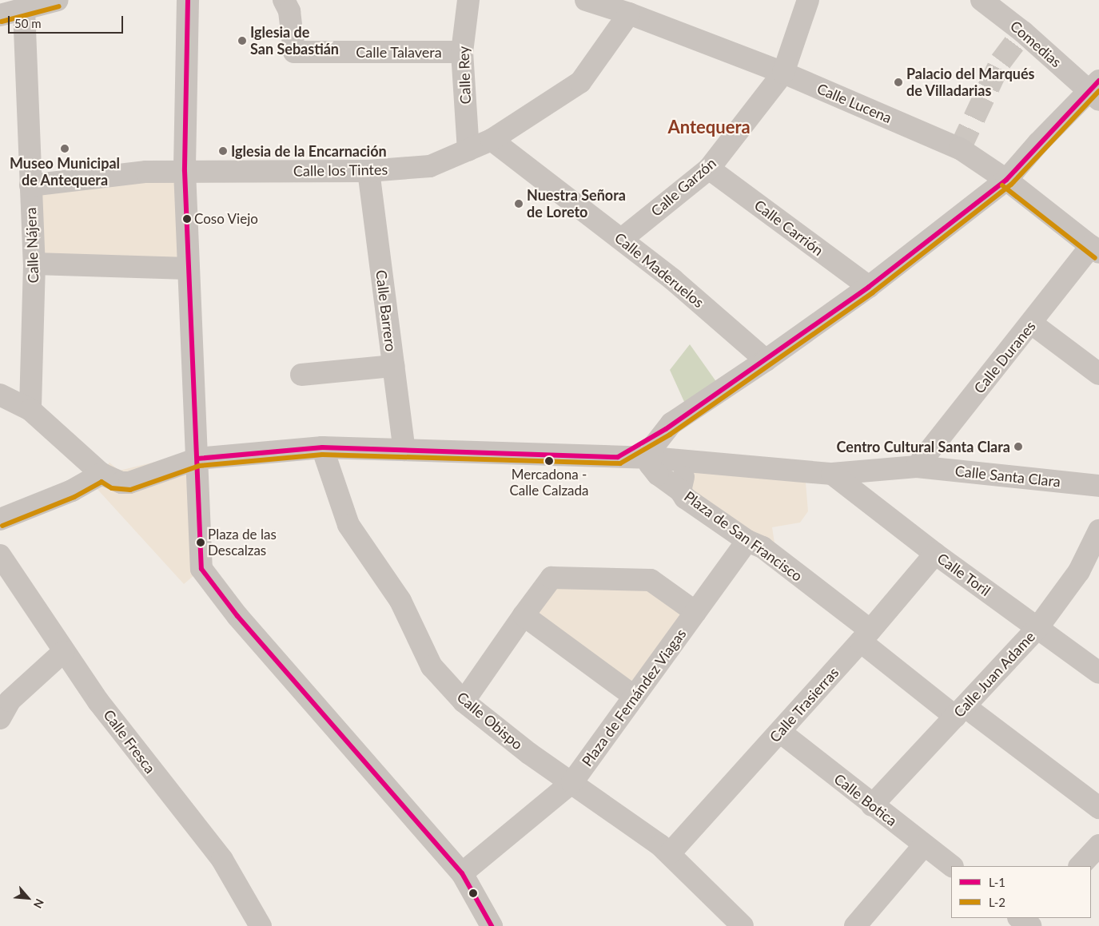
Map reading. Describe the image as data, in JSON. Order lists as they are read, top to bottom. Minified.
{"streets":{"street":["Comedias","Calle Talavera","Calle Rey","Calle Lucena","Calle los Tintes","Calle Garzón","Calle Carrión","Calle Nájera","Calle Maderuelos","Calle Barrero","Calle Duranes","Calle Santa Clara","Plaza de San Francisco","Calle Toril","Calle Juan Adame","Plaza de Fernández Viagas","Calle Trasierras","Calle Obispo","Calle Fresca","Calle Botica"]},"crossings":[["Calle Talavera","Calle Rey"],["Calle Rey","Calle los Tintes"],["Calle Lucena","Calle los Tintes"],["Calle Lucena","Calle Garzón"],["Calle Lucena","Calle Duranes"],["Calle los Tintes","Calle Nájera"],["Calle los Tintes","Calle Maderuelos"],["Calle los Tintes","Calle Barrero"],["Calle Garzón","Calle Carrión"],["Calle Garzón","Calle Maderuelos"],["Calle Duranes","Calle Santa Clara"],["Plaza de San Francisco","Calle Juan Adame"],["Plaza de San Francisco","Plaza de Fernández Viagas"],["Plaza de San Francisco","Calle Trasierras"],["Calle Toril","Calle Juan Adame"],["Calle Toril","Calle Trasierras"],["Calle Juan Adame","Calle Botica"],["Plaza de Fernández Viagas","Calle Obispo"],["Calle Trasierras","Calle Obispo"],["Calle Trasierras","Calle Botica"]],"districts":["Antequera"],"places":["Iglesia de San Sebastián","Palacio del Marqués de Villadarias","Museo Municipal de Antequera","Iglesia de la Encarnación","Nuestra Señora de Loreto","Coso Viejo","Centro Cultural Santa Clara","Mercadona - Calle Calzada","Plaza de las Descalzas"],"lines":["transit line L-1","transit line L-2"],"legend":["L-1","L-2"],"scale_bar":"50 m","north":"bottom right"}
